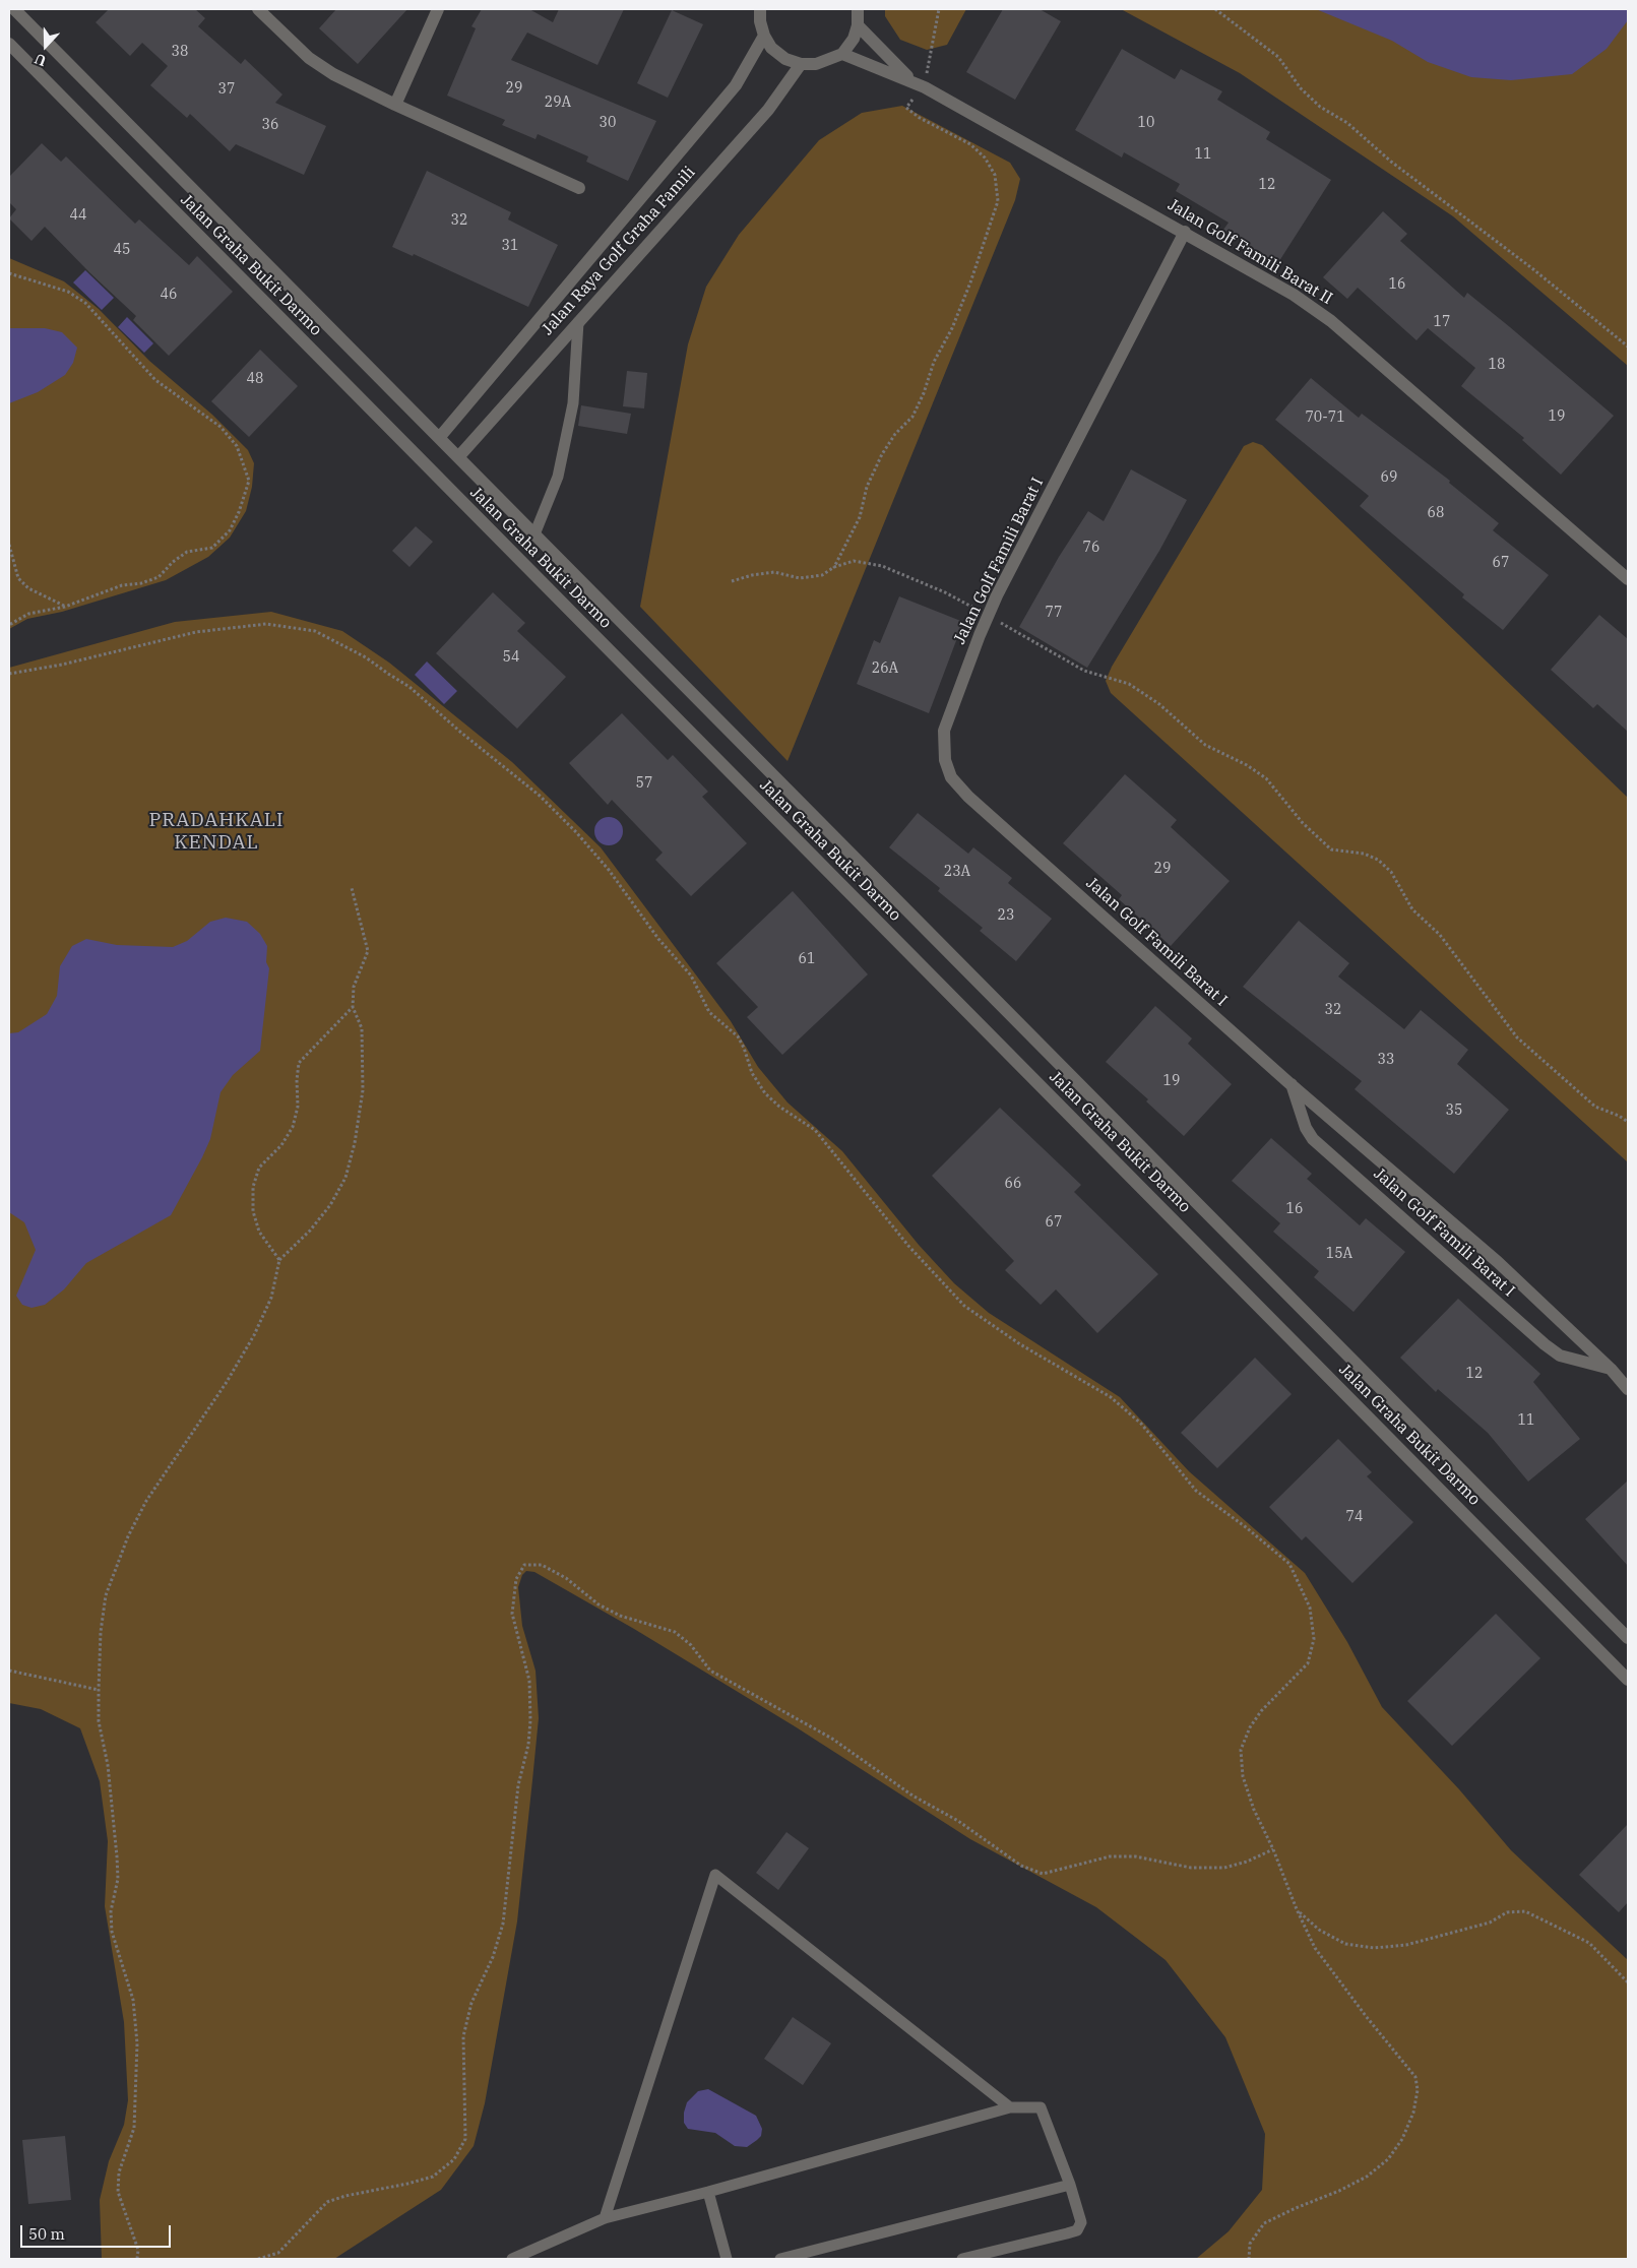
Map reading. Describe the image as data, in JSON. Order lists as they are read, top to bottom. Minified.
{"streets":{"street":["Jalan Raya Golf Graha Famili","Jalan Golf Famili Barat II","Jalan Graha Bukit Darmo","Jalan Golf Famili Barat I"]},"crossings":[["Jalan Raya Golf Graha Famili","Jalan Graha Bukit Darmo"],["Jalan Golf Famili Barat II","Jalan Golf Famili Barat I"]],"districts":["PRADAHKALI KENDAL"],"house_numbers":["38","29","37","29A","30","10","36","11","12","44","32","31","45","16","46","17","18","48","19","70-71","69","68","76","67","77","54","26A","57","29","23A","23","61","32","33","19","35","66","16","67","15A","12","11","74"],"scale_bar":"50 m","north":"bottom"}
